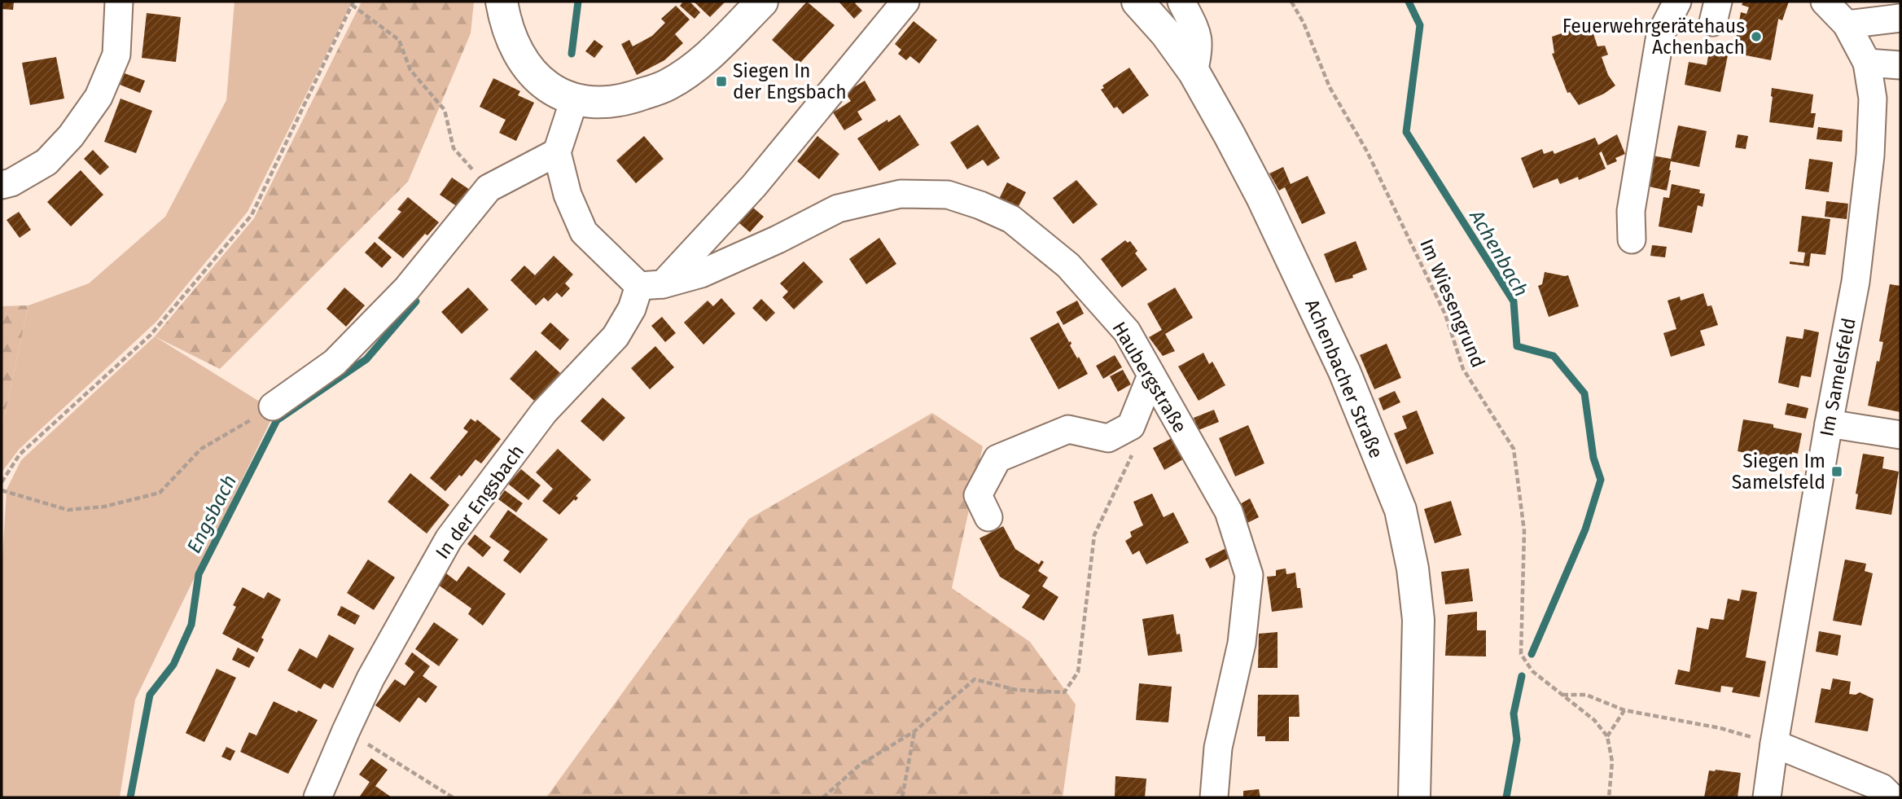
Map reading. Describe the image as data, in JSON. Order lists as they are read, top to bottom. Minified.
{"streets":{"main road":["Achenbacher Straße"],"street":["Haubergstraße","Im Samelsfeld","In der Engsbach"],"path":["Im Wiesengrund"]},"crossings":[["Haubergstraße","In der Engsbach"]],"water":["Achenbach","Engsbach"],"places":{"other":["Feuerwehrgerätehaus Achenbach"],"transit":["Siegen In der Engsbach","Siegen Im Samelsfeld"]}}
